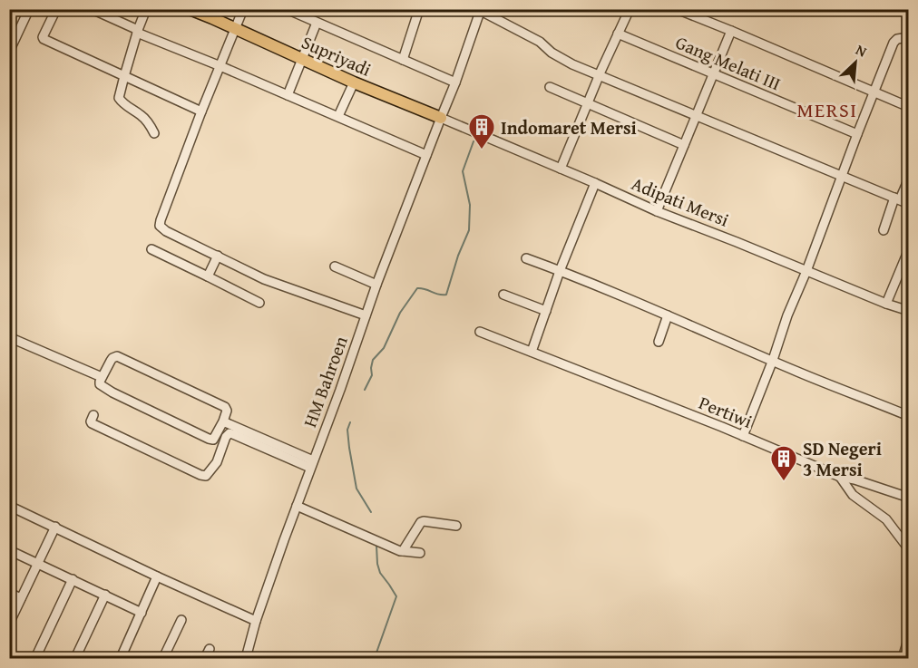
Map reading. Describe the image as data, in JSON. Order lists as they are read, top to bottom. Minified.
{"streets":{"main road":["Supriyadi"],"street":["Gang Melati III","Adipati Mersi","HM Bahroen","Pertiwi"]},"crossings":[["Supriyadi","Adipati Mersi"],["Supriyadi","HM Bahroen"],["Adipati Mersi","HM Bahroen"]],"districts":["MERSI"],"places":{"building":["Indomaret Mersi","SD Negeri 3 Mersi"]},"north":"top right"}
